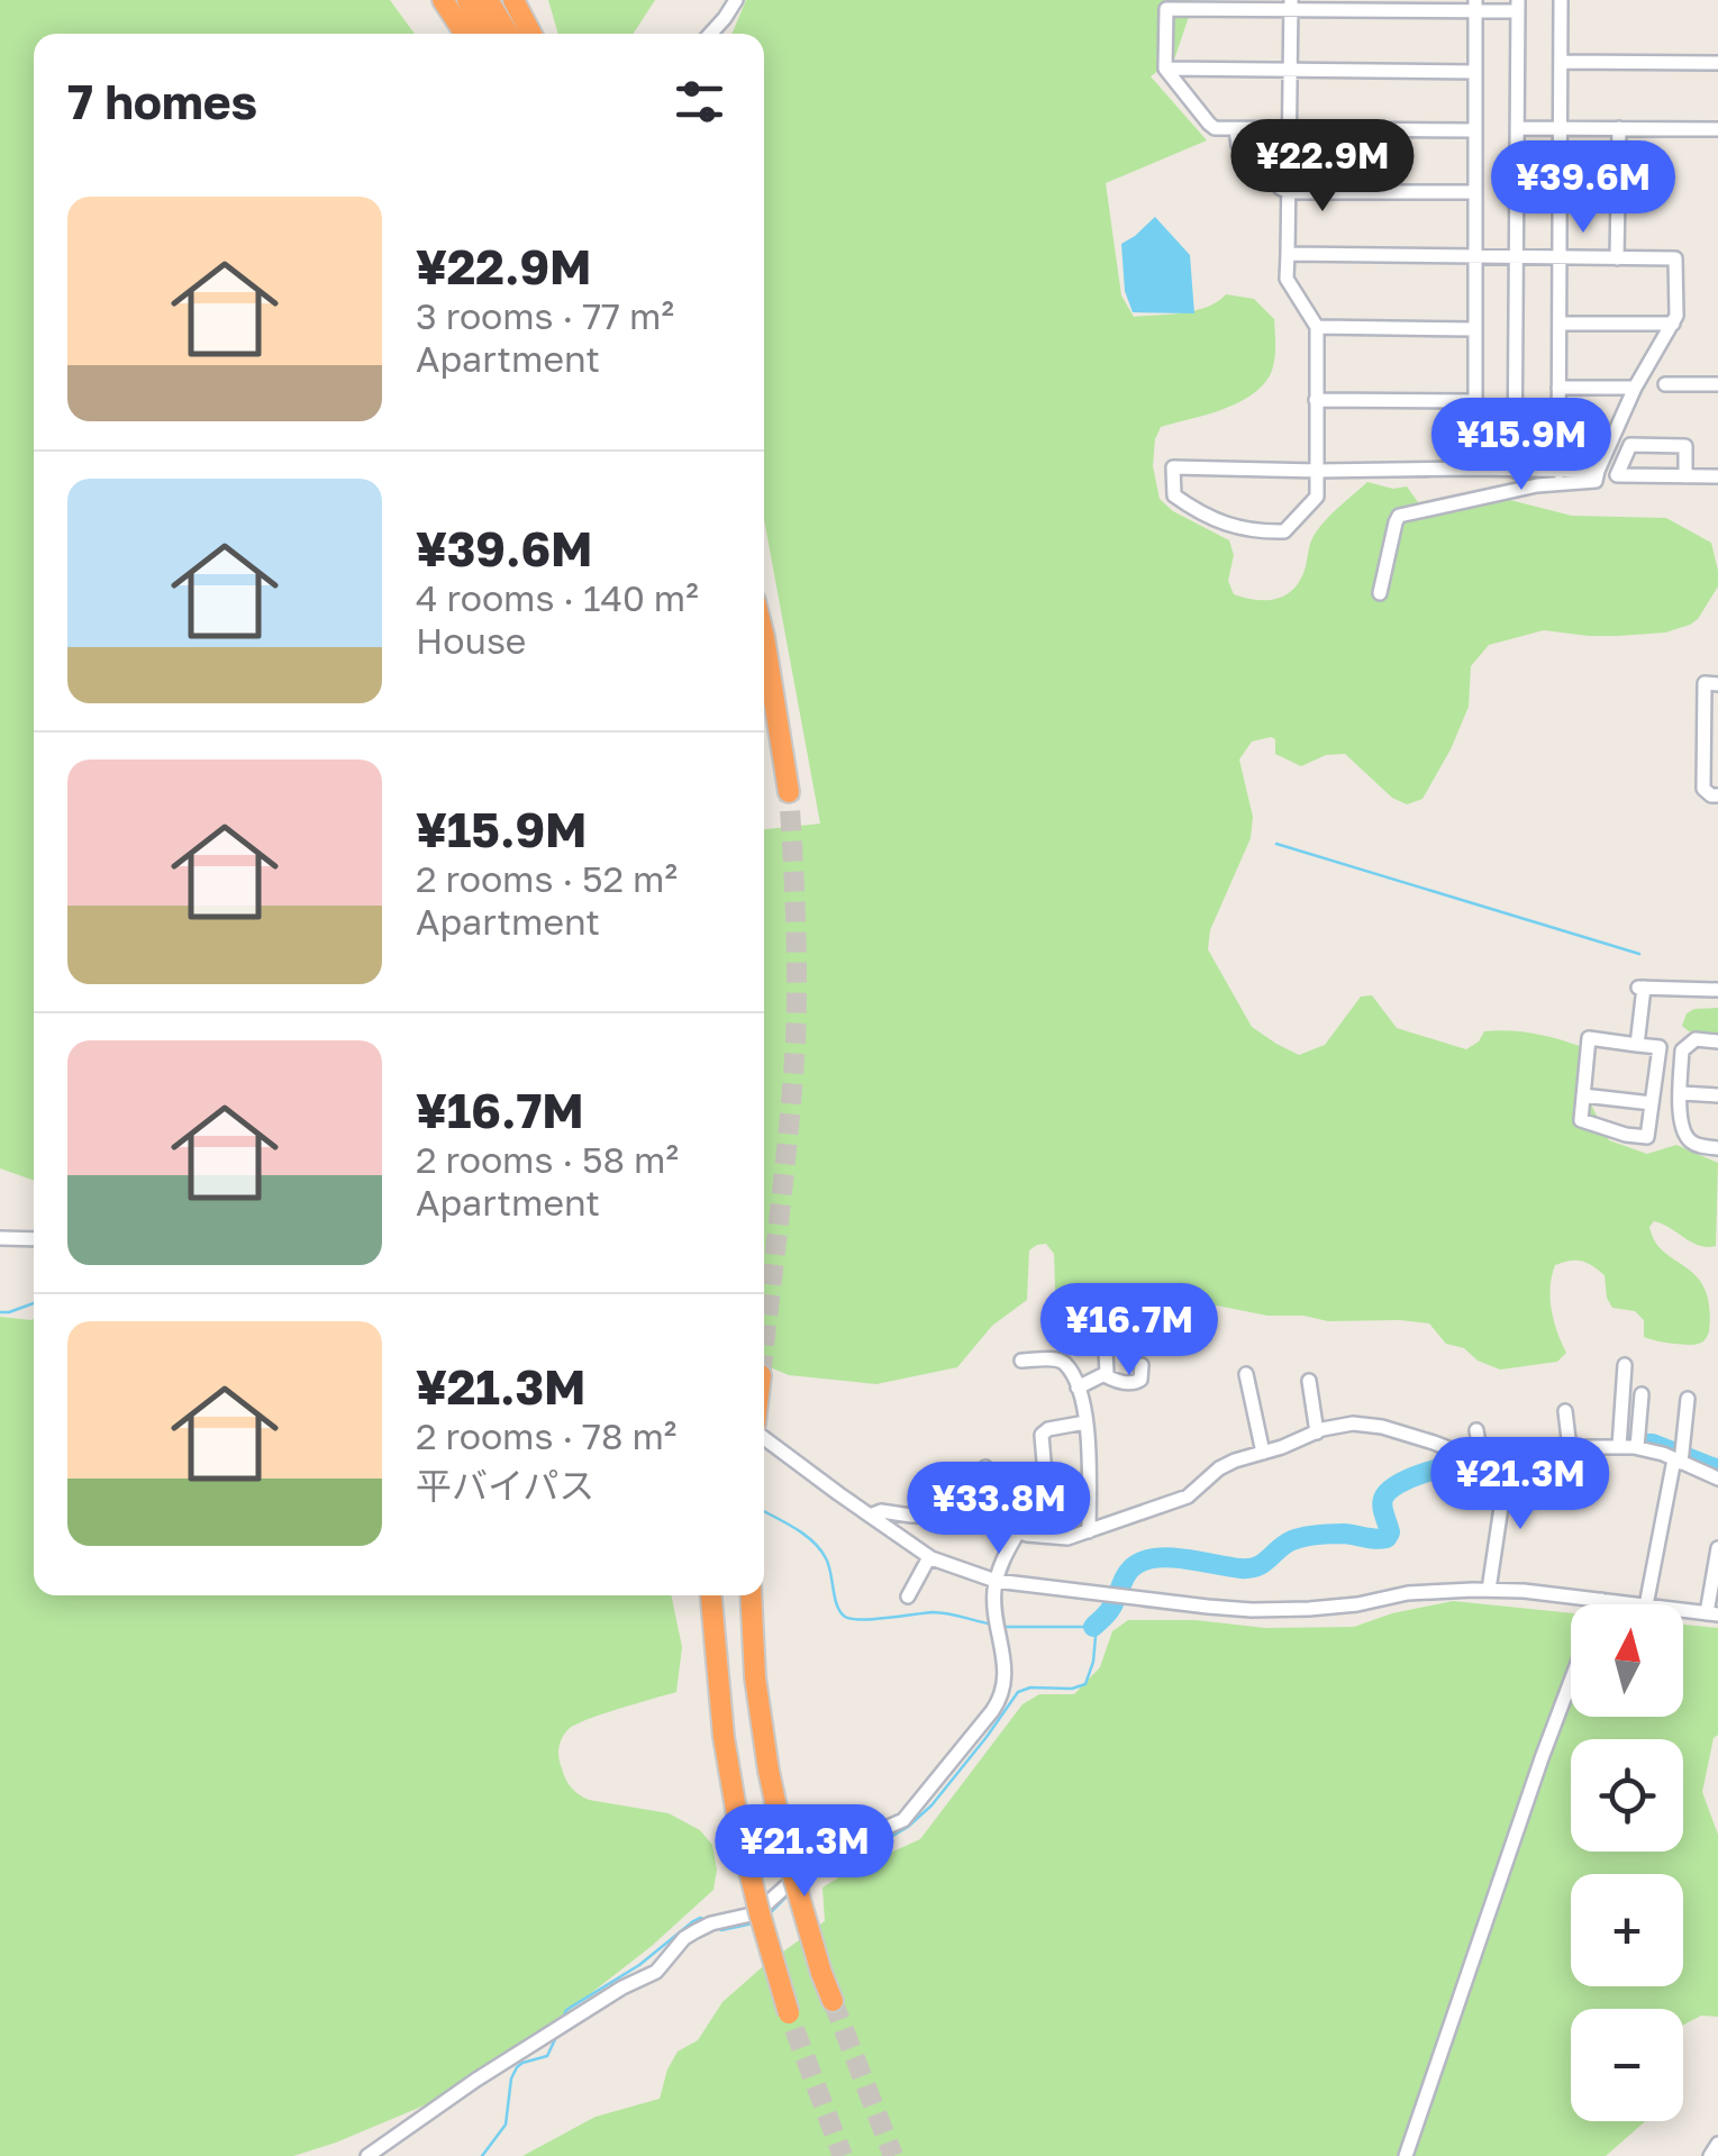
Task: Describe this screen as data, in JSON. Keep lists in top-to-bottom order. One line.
{"north":"top","page":{"heading":"7 homes","price":["¥22.9M","¥39.6M","¥15.9M","¥16.7M","¥21.3M","¥33.8M","¥21.3M"],"list":[{"name":"¥22.9M","note":"3 rooms · 77 m² · Apartment"},{"name":"¥39.6M","note":"4 rooms · 140 m² · House"},{"name":"¥15.9M","note":"2 rooms · 52 m² · Apartment"},{"name":"¥16.7M","note":"2 rooms · 58 m² · Apartment"},{"name":"¥21.3M","note":"2 rooms · 78 m² · 平バイパス"}],"map_buttons":["+","−"]}}
